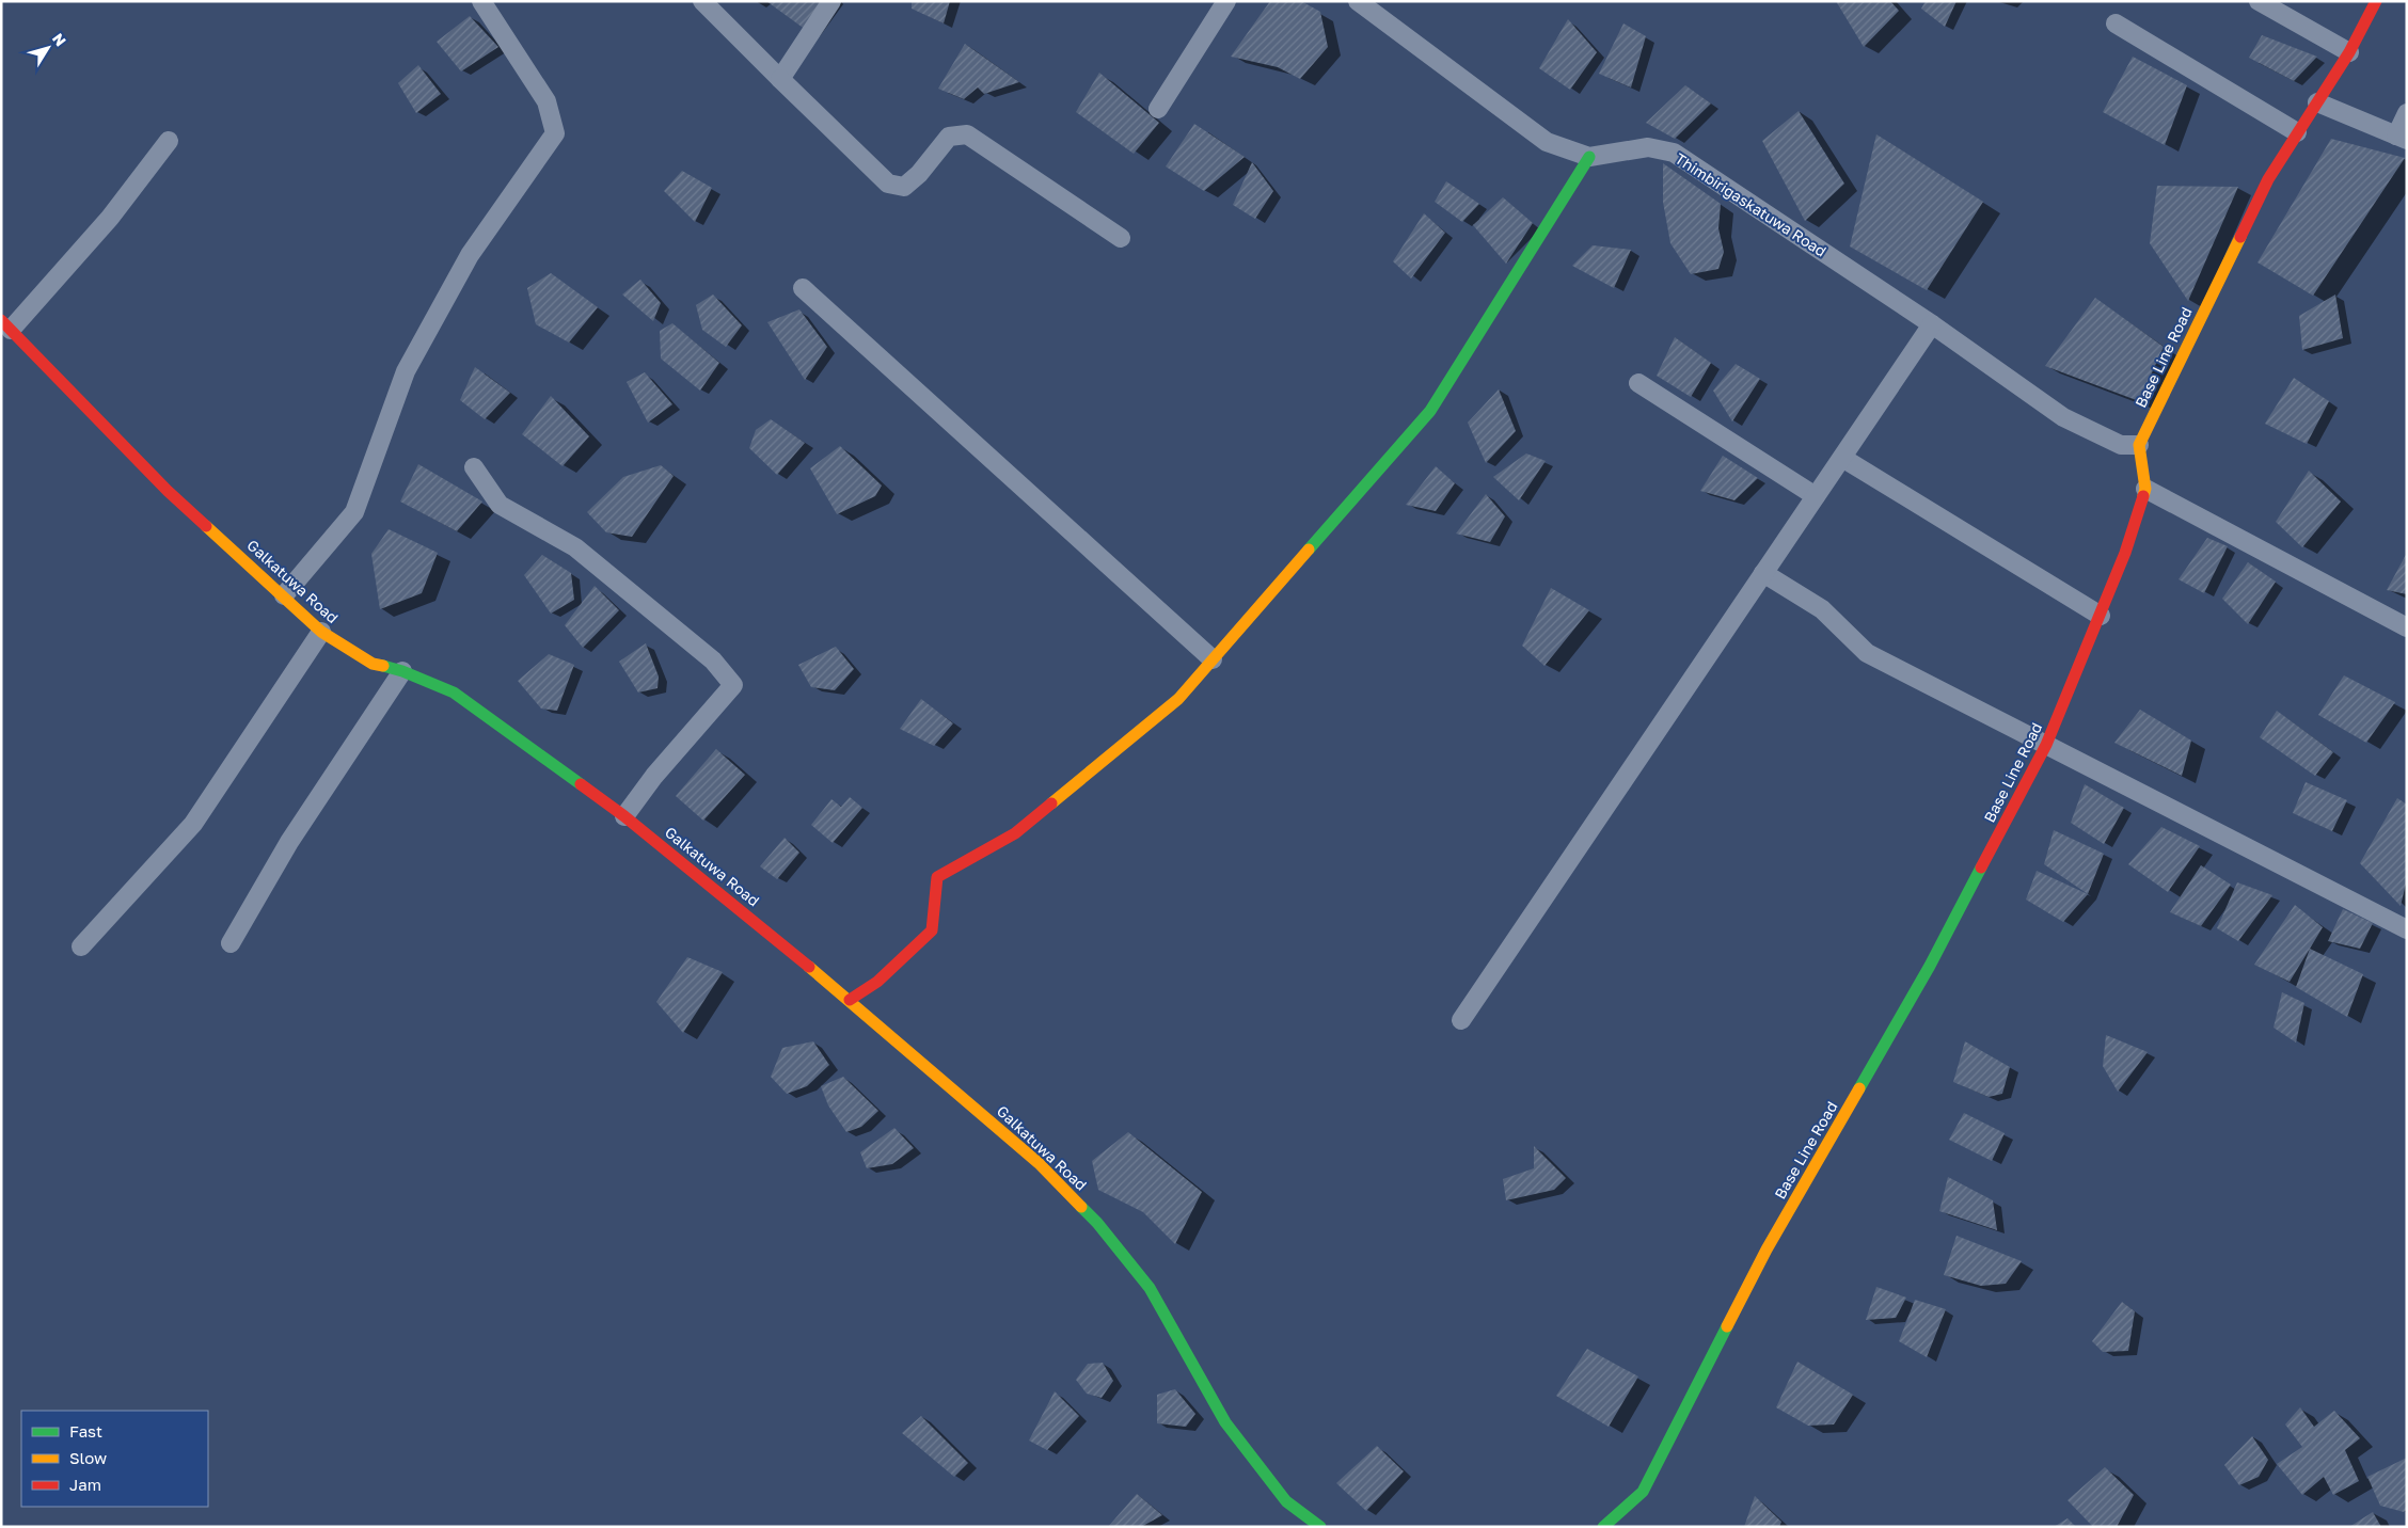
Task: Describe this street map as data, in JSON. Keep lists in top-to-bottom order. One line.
{"streets":{"street":["Thimbirigaskatuwa Road","Base Line Road","Galkatuwa Road"]},"crossings":[["Thimbirigaskatuwa Road","Base Line Road"]],"legend":["Fast","Slow","Jam"],"north":"top right"}
